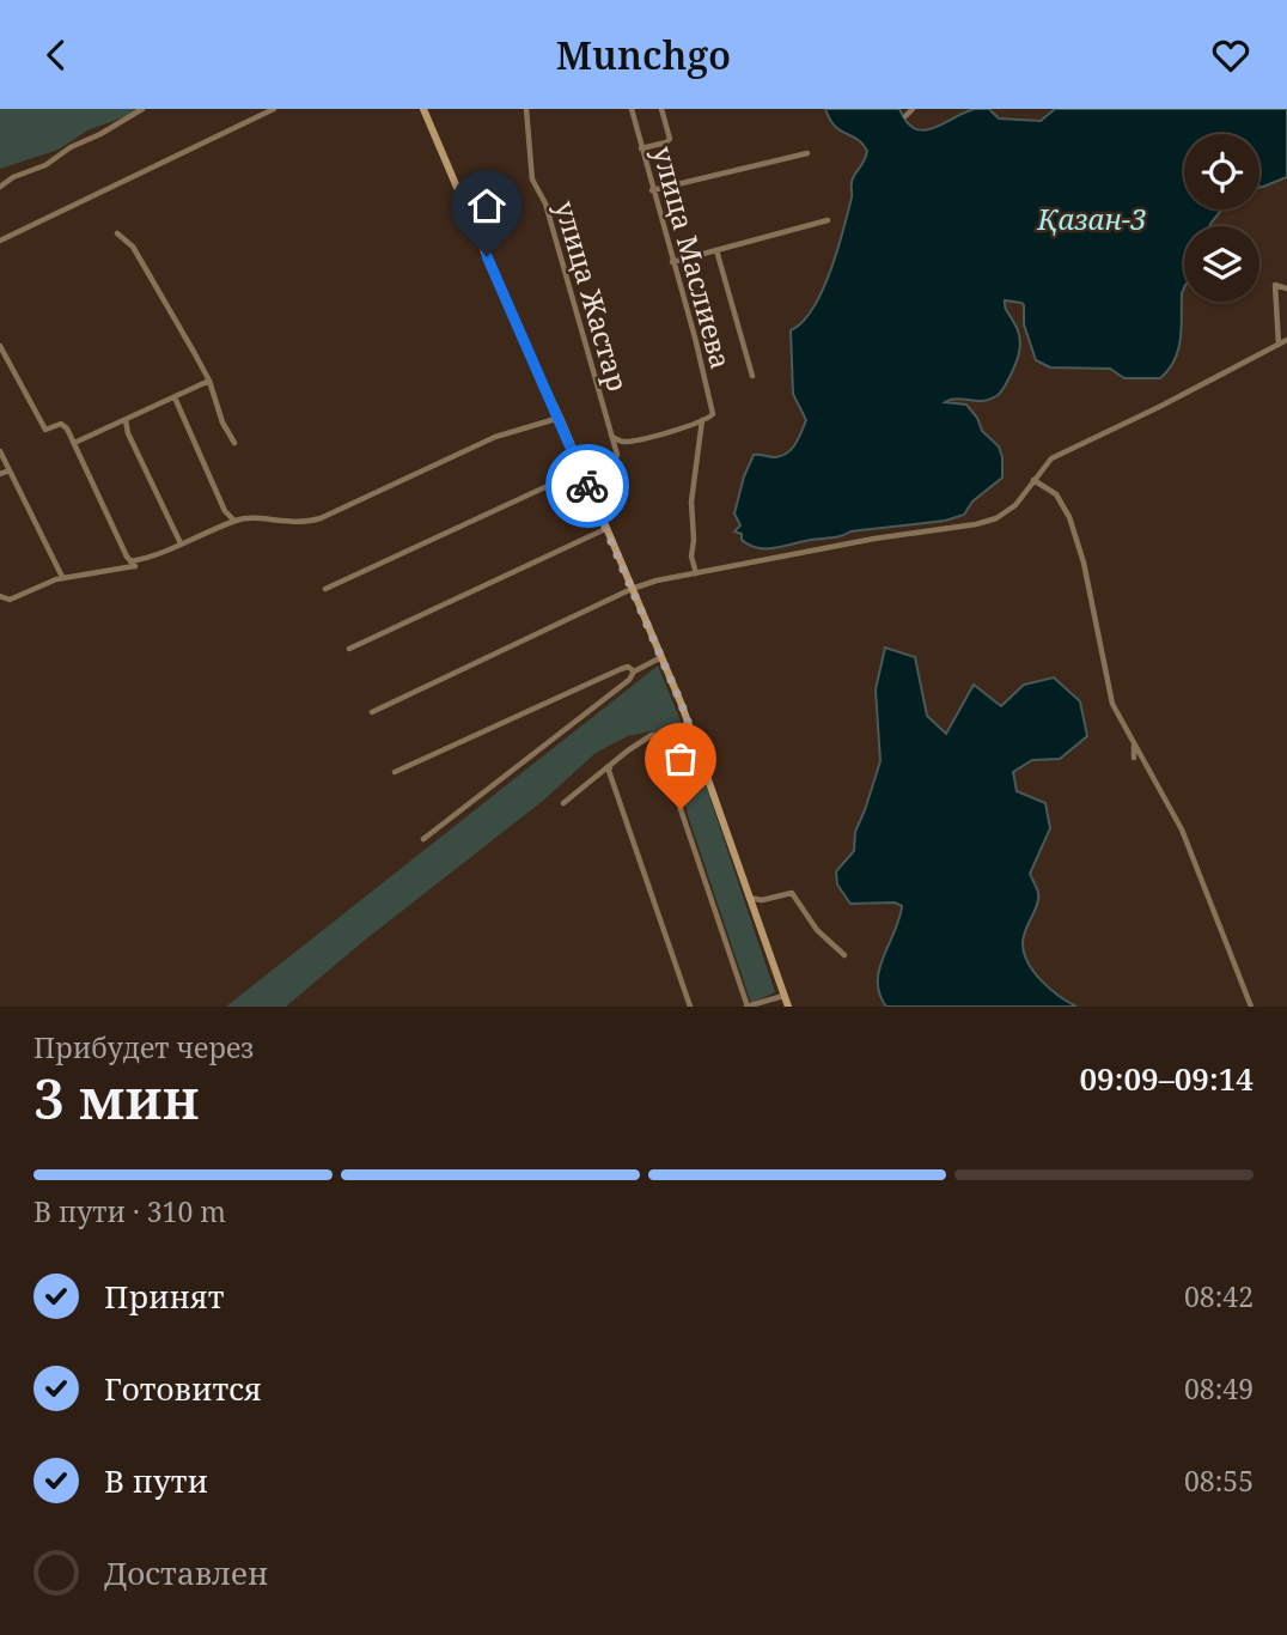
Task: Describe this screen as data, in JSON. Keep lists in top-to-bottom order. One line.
{"streets":{"street":["улица Маслиева","улица Жастар"]},"water":["Қазан-3"],"page":{"header":"Munchgo","heading":["3 мин","Прибудет через","09:09–09:14"],"bar":"В пути · 310 m","list":[["Принят","08:42"],["Готовится","08:49"],["В пути","08:55"],"Доставлен"]}}
